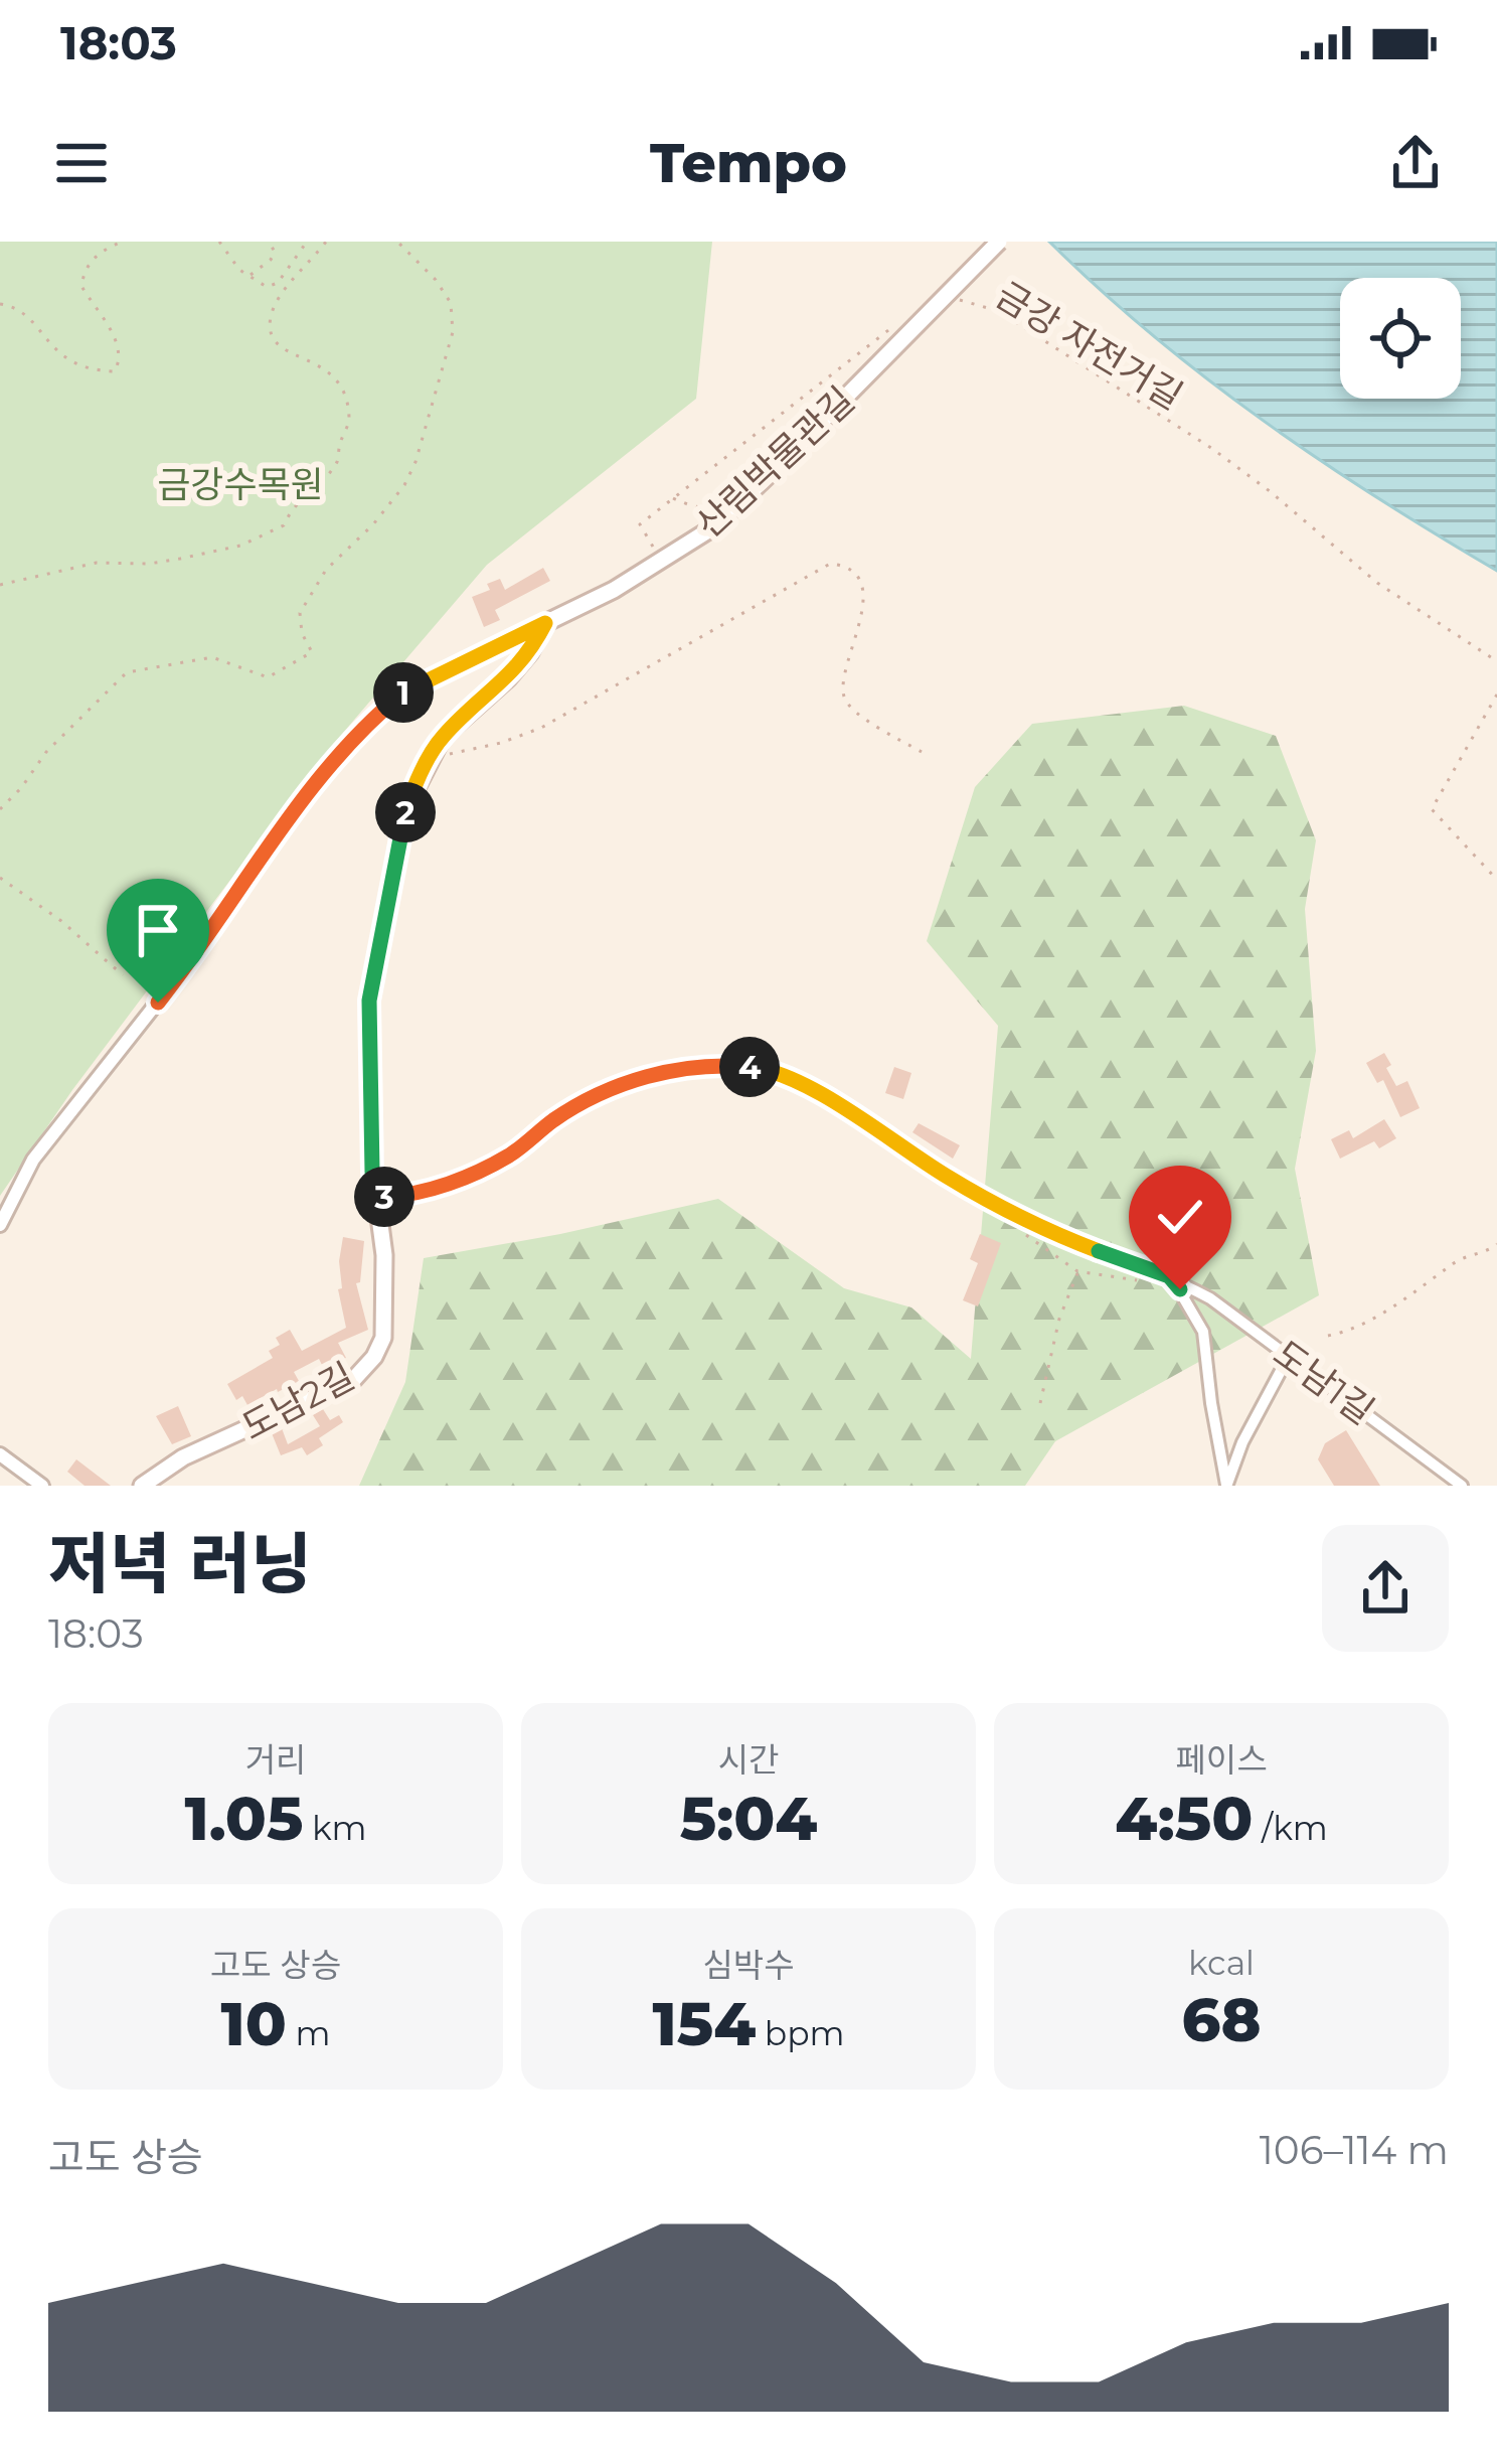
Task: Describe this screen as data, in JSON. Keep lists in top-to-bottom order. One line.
{"streets":{"main road":["산림박물관길","도남2길"],"street":["도남1길"],"path":["금강 자전거길"]},"crossings":[["도남1길","도남2길"]],"parks":["금강수목원"],"page":{"status":"18:03","header":"Tempo","pins":["1","2","4","3"],"heading":["저녁 러닝","18:03"],"stats":[["거리","1.05 km"],["시간","5:04"],["페이스","4:50 /km"],["고도 상승","10 m"],["심박수","154 bpm"],["kcal","68"]],"chart":["고도 상승","106–114 m"]}}
